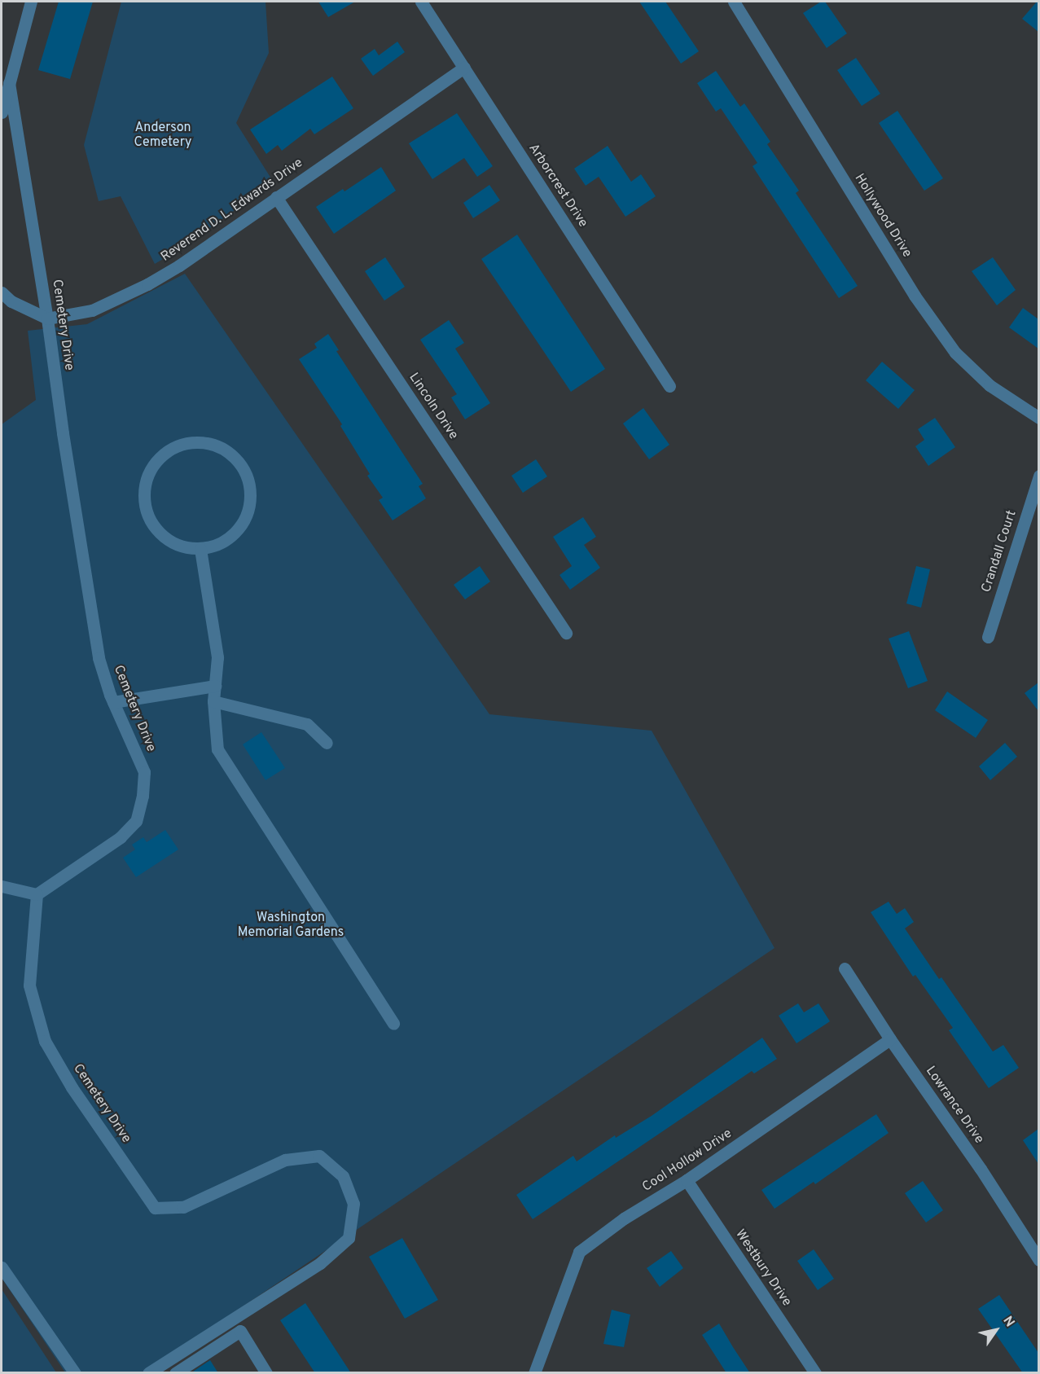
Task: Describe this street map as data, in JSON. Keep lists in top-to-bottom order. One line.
{"streets":{"street":["Arborcrest Drive","Reverend D. L. Edwards Drive","Hollywood Drive","Cemetery Drive","Lincoln Drive","Crandall Court","Lowrance Drive","Cool Hollow Drive","Westbury Drive"]},"crossings":[["Arborcrest Drive","Reverend D. L. Edwards Drive"],["Reverend D. L. Edwards Drive","Cemetery Drive"],["Reverend D. L. Edwards Drive","Lincoln Drive"],["Lowrance Drive","Cool Hollow Drive"],["Cool Hollow Drive","Westbury Drive"]],"parks":["Anderson Cemetery","Washington Memorial Gardens"],"north":"top right"}
